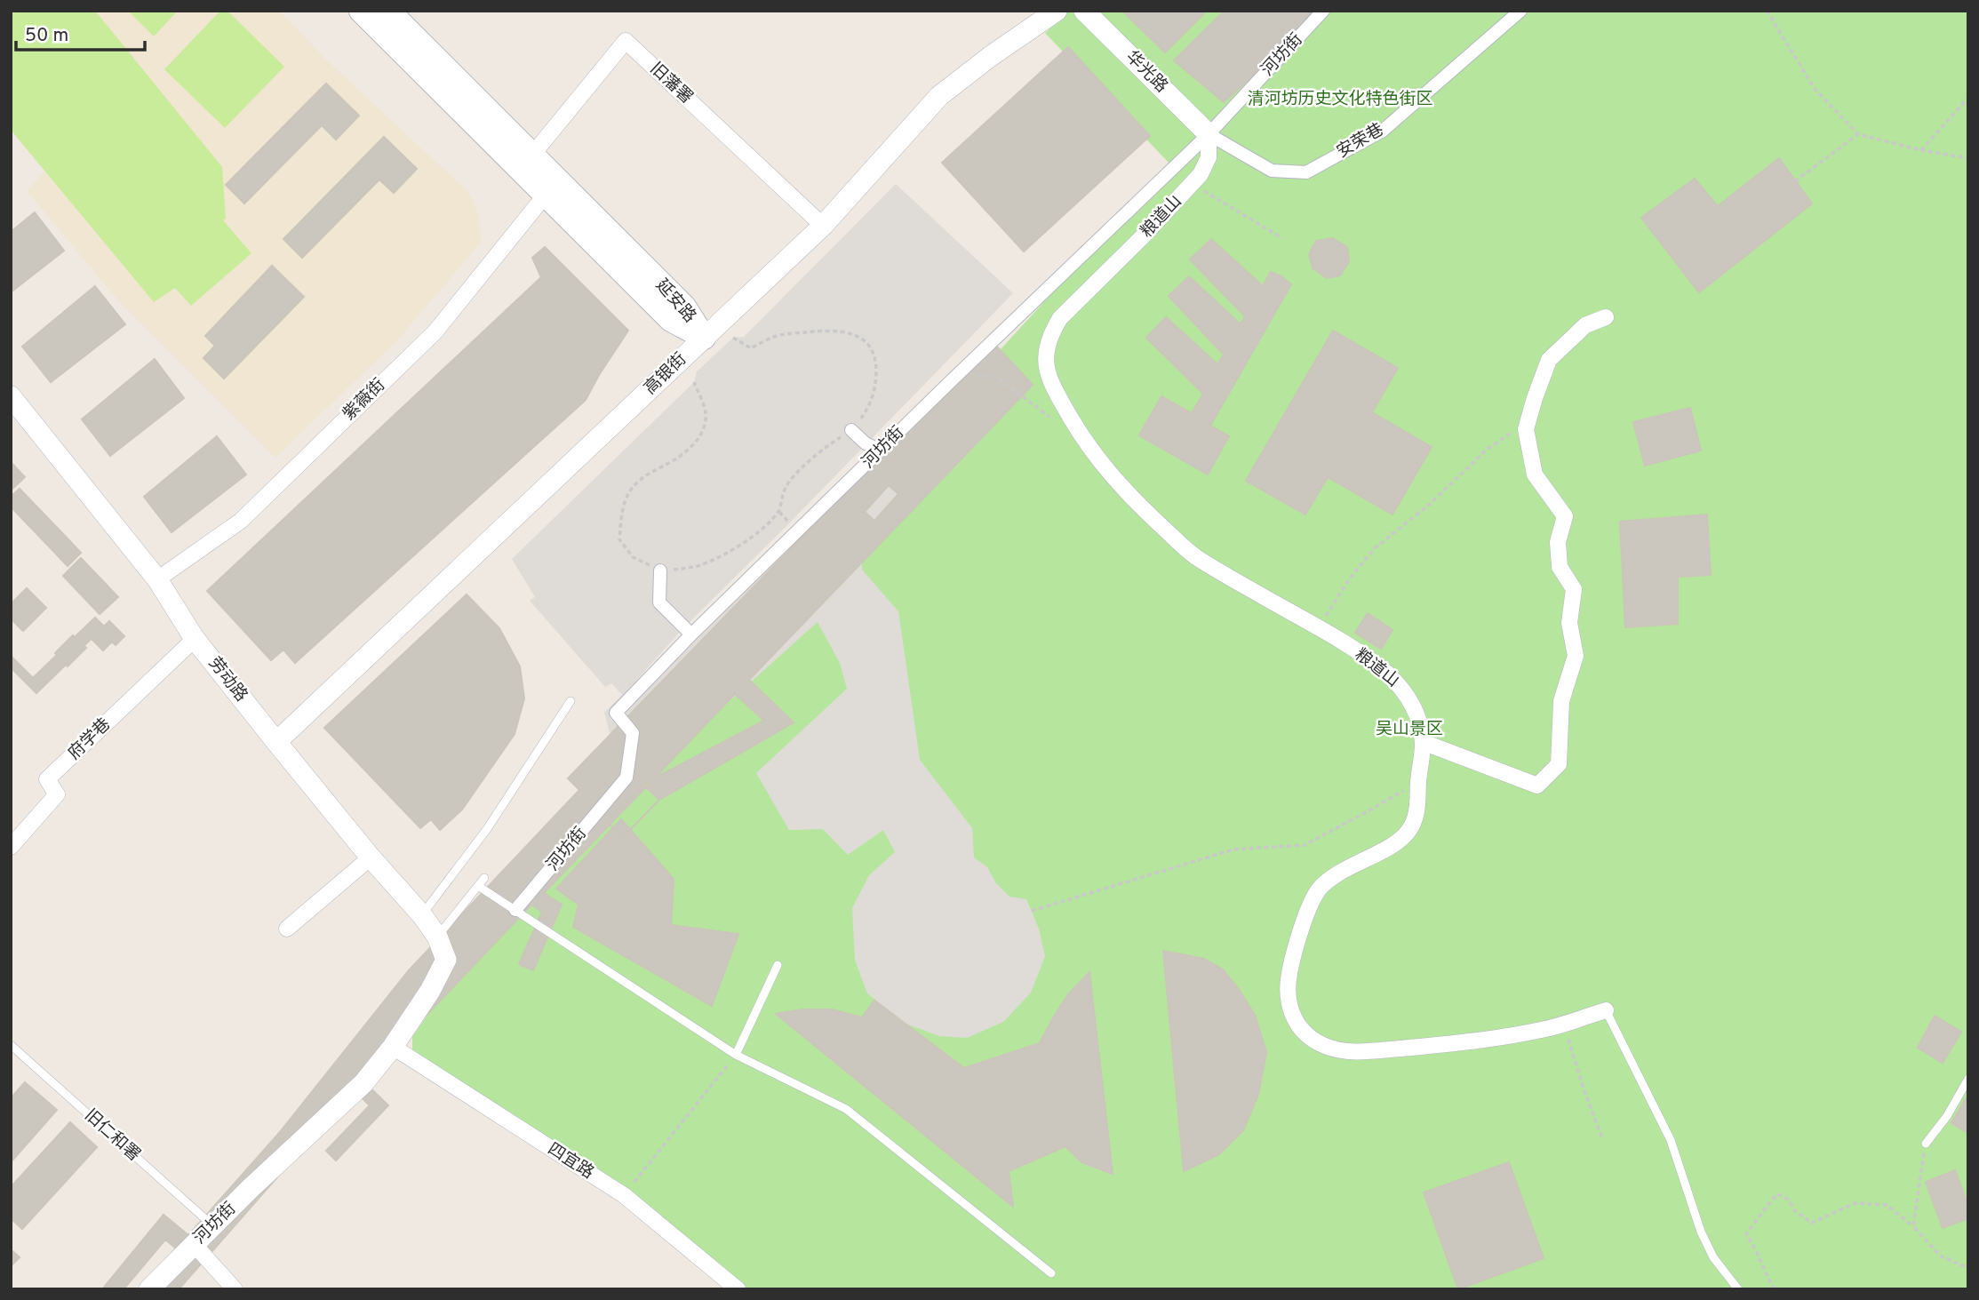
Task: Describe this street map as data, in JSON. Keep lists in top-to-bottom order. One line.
{"streets":{"main road":["延安路"],"street":["河坊街","华光路","旧藩署","安荣巷","粮道山","高银街","紫薇街","劳动路","府学巷","四宜路"],"lane":["旧仁和署"]},"crossings":[["河坊街","华光路"],["河坊街","安荣巷"],["河坊街","粮道山"],["河坊街","劳动路"],["河坊街","旧仁和署"],["河坊街","四宜路"],["华光路","安荣巷"],["华光路","粮道山"],["旧藩署","延安路"],["旧藩署","高银街"],["安荣巷","粮道山"],["延安路","高银街"],["延安路","紫薇街"],["高银街","劳动路"],["紫薇街","劳动路"],["劳动路","府学巷"]],"parks":["清河坊历史文化特色街区","吴山景区"],"scale_bar":"50 m"}
